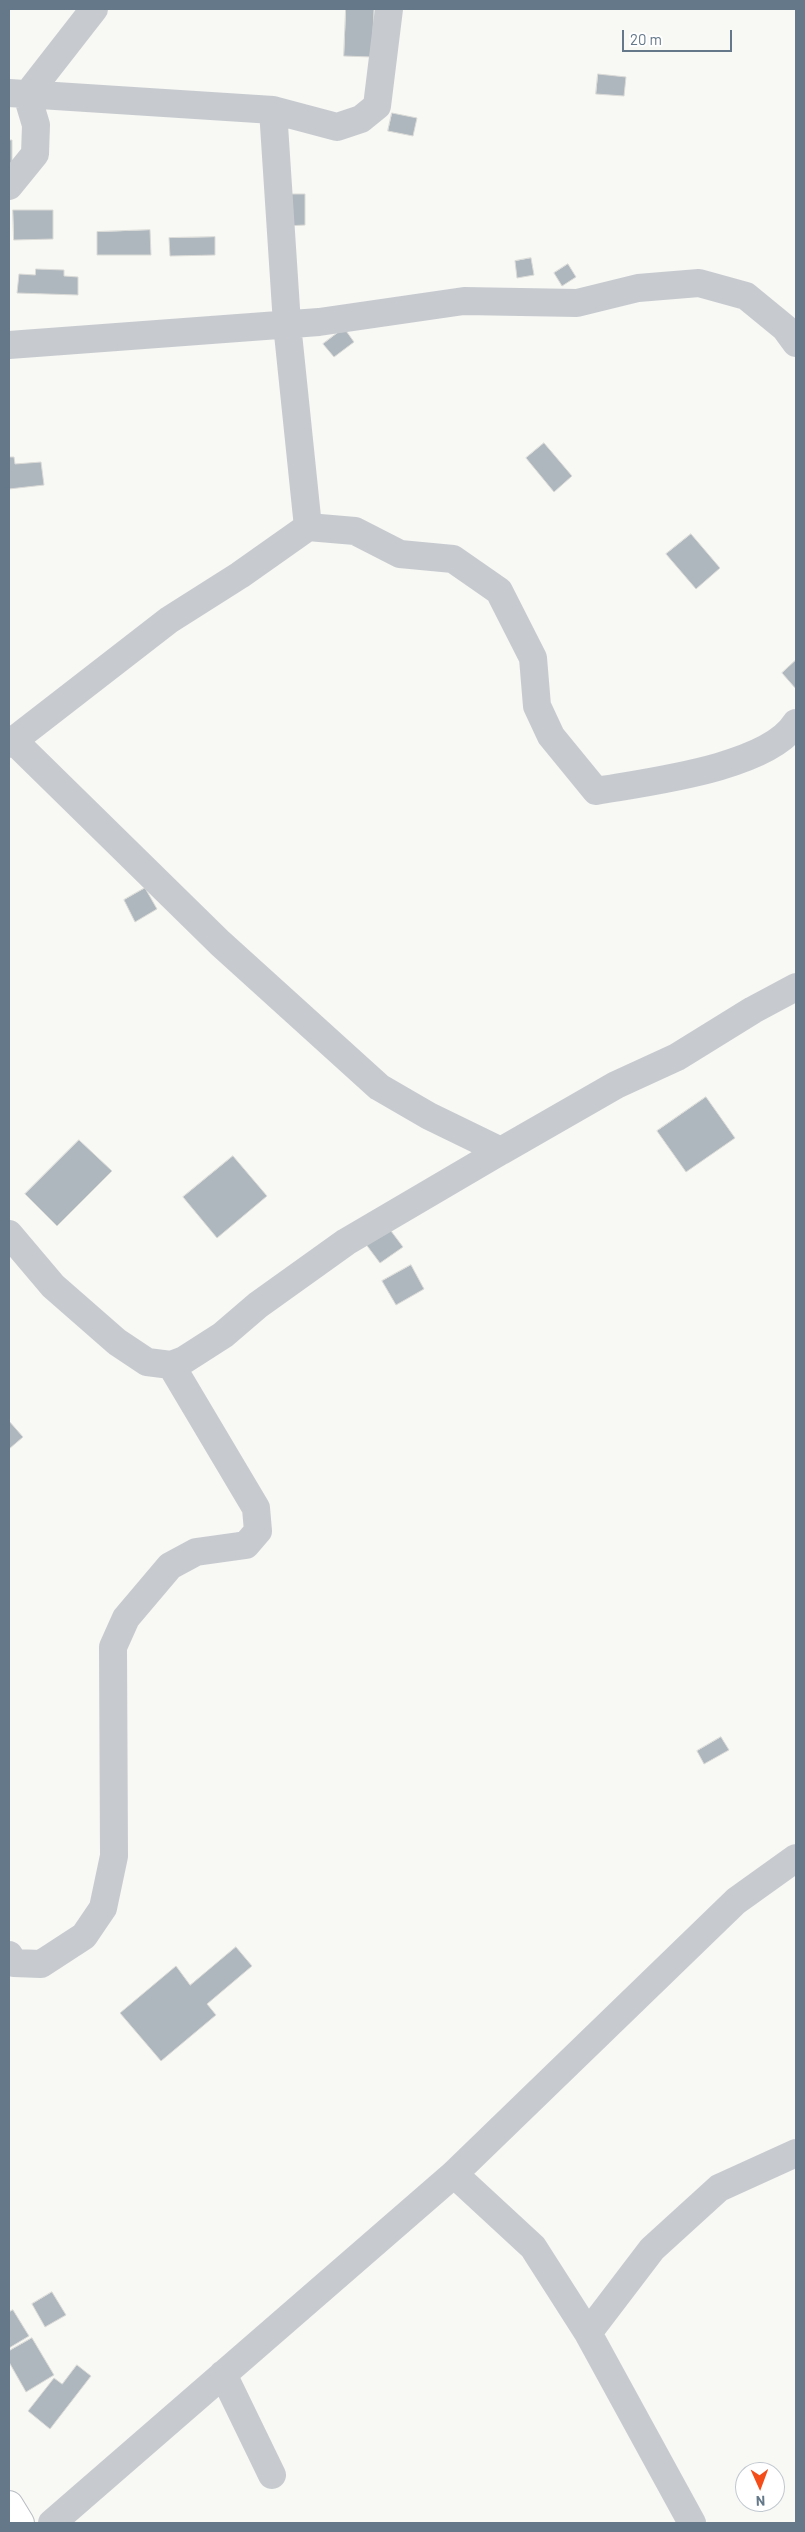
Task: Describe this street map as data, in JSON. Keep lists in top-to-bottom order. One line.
{"scale_bar":"20 m","north":"bottom"}
